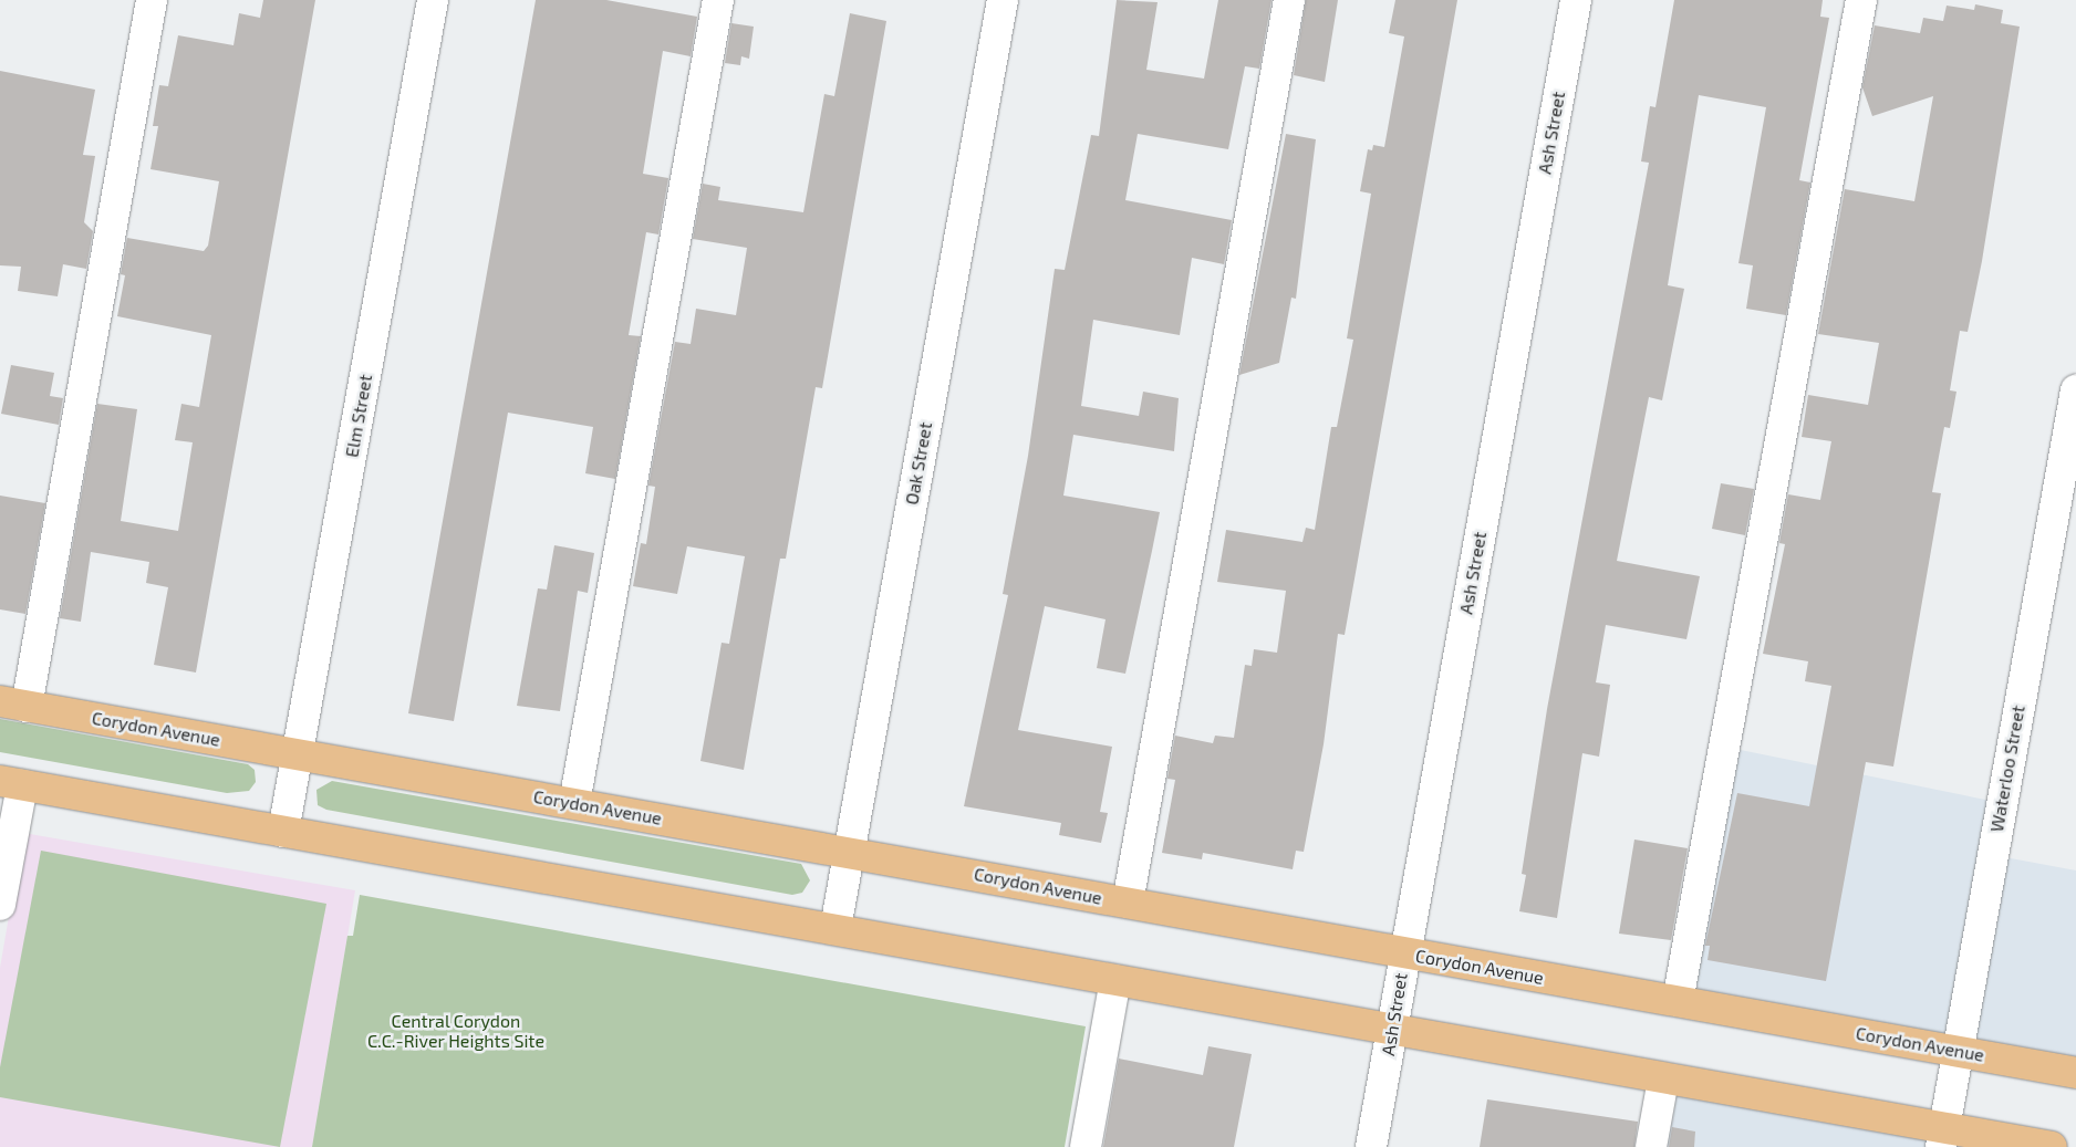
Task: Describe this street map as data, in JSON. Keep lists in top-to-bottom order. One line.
{"streets":{"main road":["Corydon Avenue"],"street":["Ash Street","Elm Street","Oak Street","Waterloo Street"]},"crossings":[["Ash Street","Corydon Avenue"],["Elm Street","Corydon Avenue"],["Oak Street","Corydon Avenue"],["Corydon Avenue","Waterloo Street"]],"parks":["Central Corydon C.C.-River Heights Site"]}
